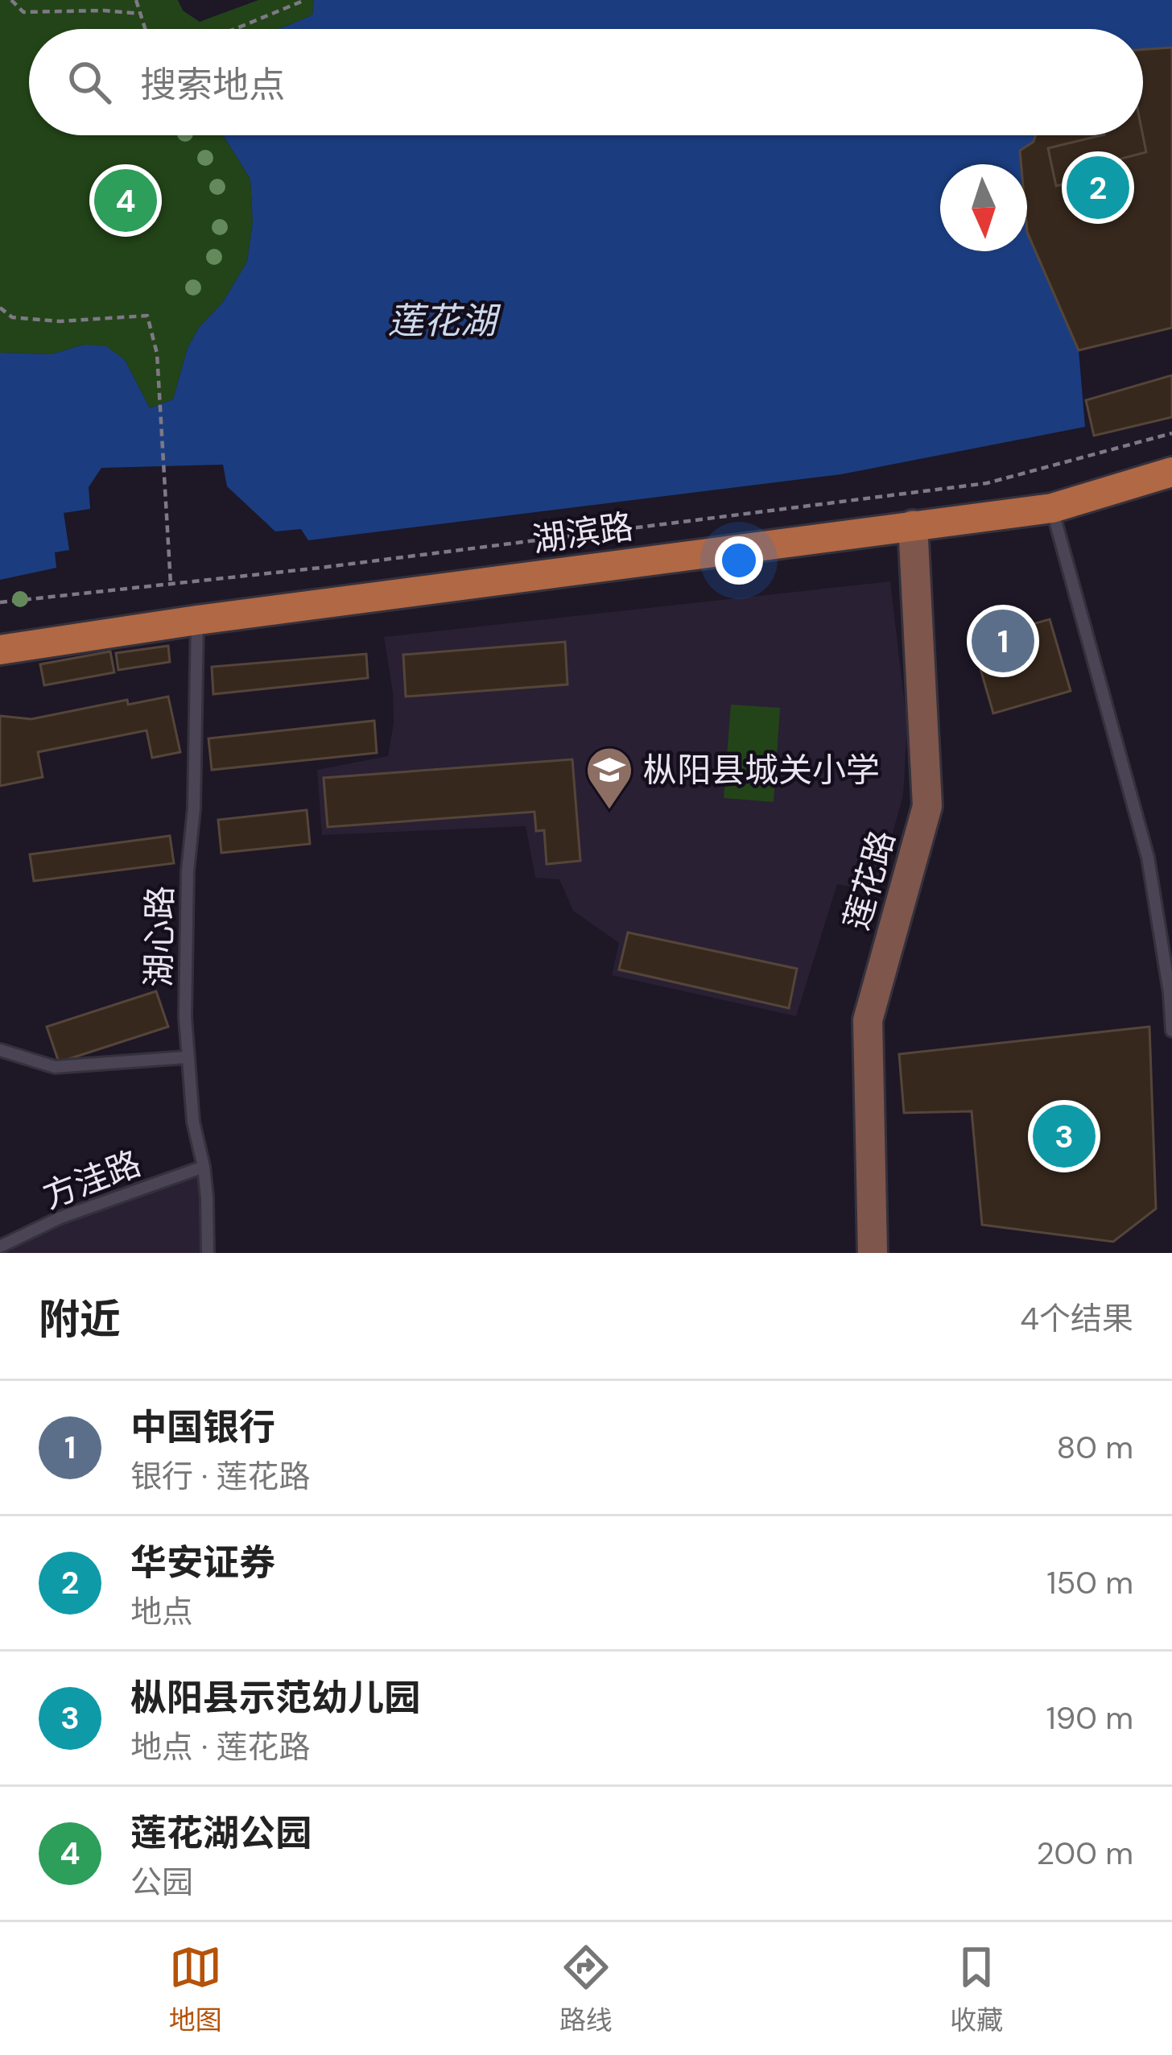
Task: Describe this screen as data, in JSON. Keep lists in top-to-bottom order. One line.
{"streets":{"main road":["湖滨路","莲花路"],"lane":["湖心路","方洼路"]},"crossings":[["湖滨路","莲花路"],["湖滨路","湖心路"],["湖心路","方洼路"]],"water":["莲花湖"],"places":{"school or university":["枞阳县城关小学"]},"north":"bottom","page":{"search":"搜索地点","pins":["2","4","1","3"],"heading":["附近","4个结果"],"list":[{"mark":"1","name":"中国银行","note":"银行 · 莲花路","value":"80 m"},{"mark":"2","name":"华安证券","note":"地点","value":"150 m"},{"mark":"3","name":"枞阳县示范幼儿园","note":"地点 · 莲花路","value":"190 m"},{"mark":"4","name":"莲花湖公园","note":"公园","value":"200 m"}],"nav":["地图","路线","收藏"]}}
